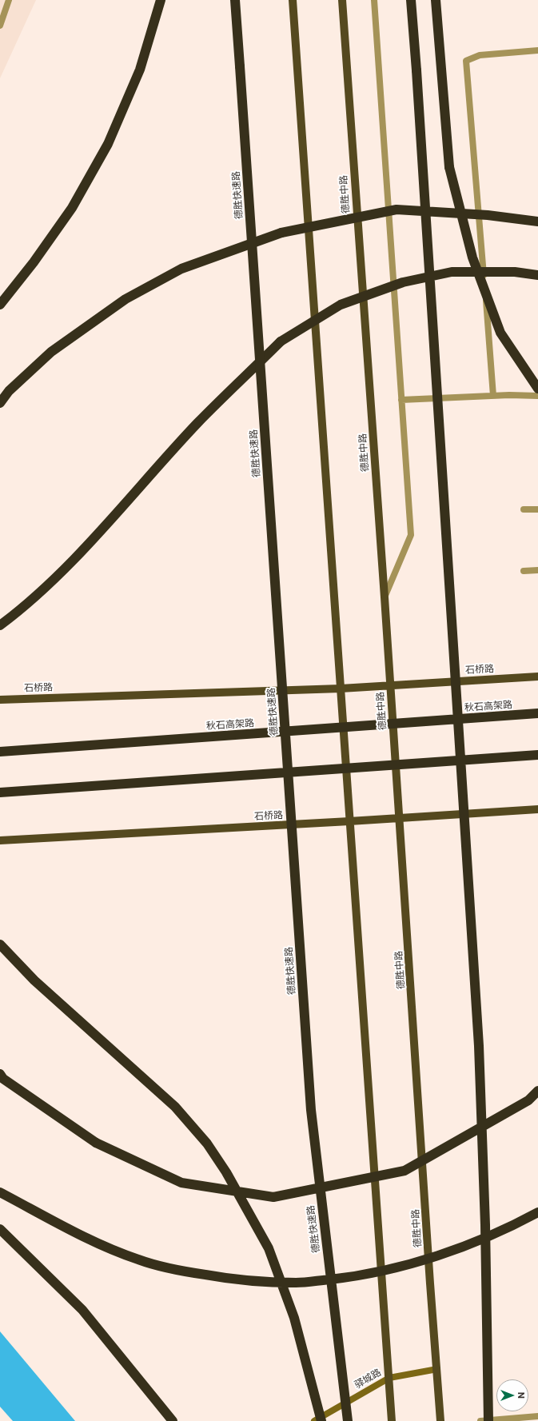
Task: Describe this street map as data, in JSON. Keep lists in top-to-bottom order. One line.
{"streets":{"highway":["德胜快速路","秋石高架路"],"main road":["德胜中路","石桥路"],"street":["驿城路"]},"crossings":[["德胜中路","石桥路"],["德胜中路","驿城路"]],"north":"right"}
